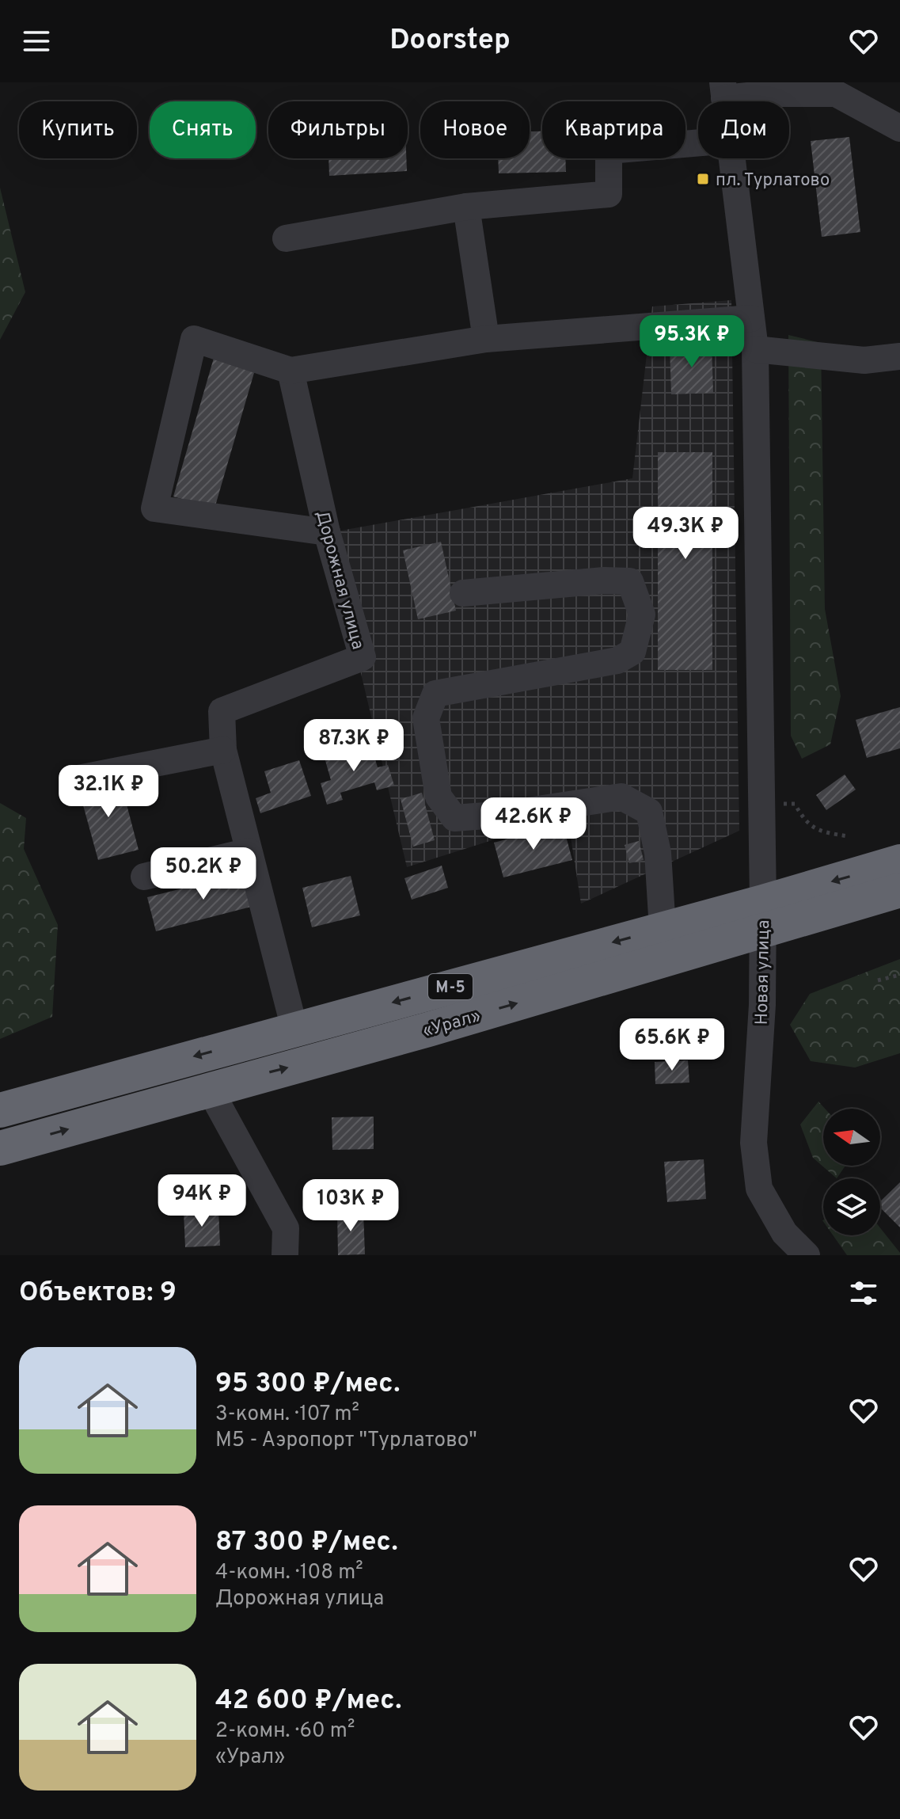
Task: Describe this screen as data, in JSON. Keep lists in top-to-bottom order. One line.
{"streets":{"highway":["М-5","«Урал»"],"street":["Дорожная улица","Новая улица"]},"crossings":[["Дорожная улица","«Урал»"],["Новая улица","«Урал»"]],"places":{"transit":["пл. Турлатово"]},"north":"left","page":{"header":"Doorstep","chip":["Купить","Снять","Фильтры","Новое","Квартира","Дом"],"price":["95.3K ₽","49.3K ₽","87.3K ₽","32.1K ₽","42.6K ₽","50.2K ₽","65.6K ₽","94K ₽","103K ₽"],"heading":"Объектов: 9","list":[{"name":"95 300 ₽/мес.","note":"3-комн. · 107 m² · М5 - Аэропорт \"Турлатово\""},{"name":"87 300 ₽/мес.","note":"4-комн. · 108 m² · Дорожная улица"},{"name":"42 600 ₽/мес.","note":"2-комн. · 60 m² · «Урал»"}]}}
